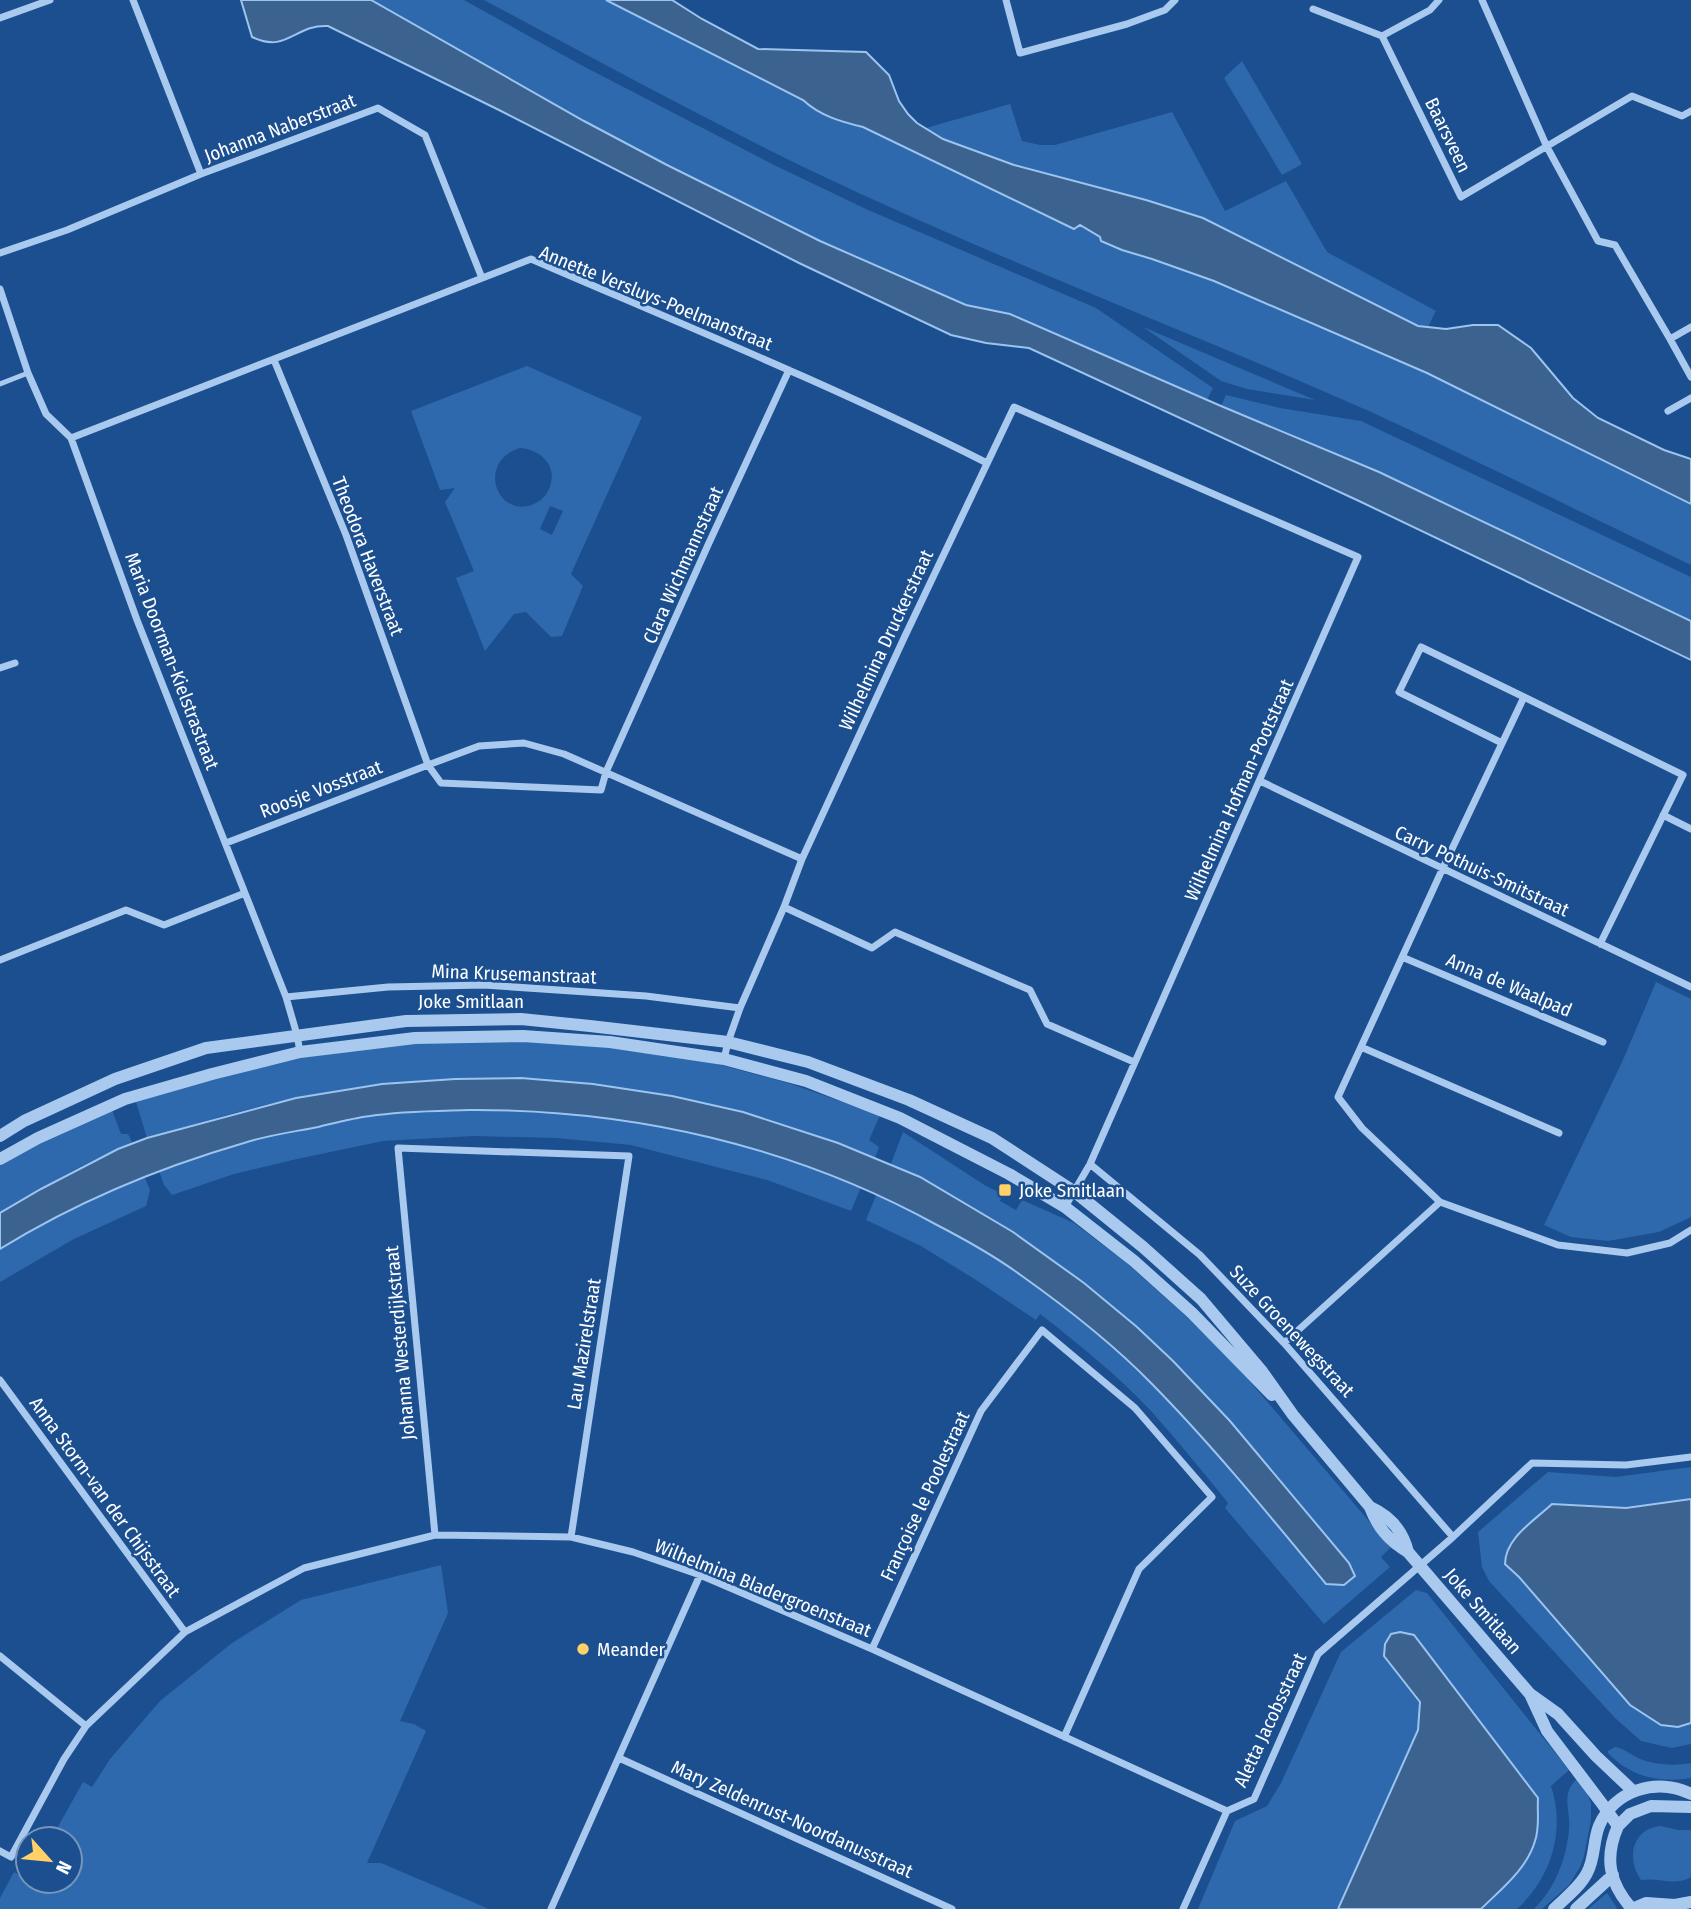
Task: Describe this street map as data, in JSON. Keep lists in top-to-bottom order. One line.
{"streets":{"street":["Johanna Naberstraat","Baarsveen","Annette Versluys-Poelmanstraat","Theodora Haverstraat","Clara Wichmannstraat","Wilhelmina Druckerstraat","Maria Doorman-Kielstrastraat","Roosje Vosstraat","Wilhelmina Hofman-Pootstraat","Carry Pothuis-Smitstraat","Mina Krusemanstraat","Anna de Waalpad","Joke Smitlaan","Suze Groenewegstraat","Johanna Westerdijkstraat","Lau Mazirelstraat","Françoise le Poolestraat","Anna Storm-van der Chijsstraat","Wilhelmina Bladergroenstraat","Aletta Jacobsstraat","Mary Zeldenrust-Noordanusstraat"]},"crossings":[["Johanna Naberstraat","Annette Versluys-Poelmanstraat"],["Annette Versluys-Poelmanstraat","Theodora Haverstraat"],["Annette Versluys-Poelmanstraat","Clara Wichmannstraat"],["Annette Versluys-Poelmanstraat","Wilhelmina Druckerstraat"],["Annette Versluys-Poelmanstraat","Maria Doorman-Kielstrastraat"],["Theodora Haverstraat","Roosje Vosstraat"],["Clara Wichmannstraat","Roosje Vosstraat"],["Wilhelmina Druckerstraat","Roosje Vosstraat"],["Wilhelmina Druckerstraat","Wilhelmina Hofman-Pootstraat"],["Wilhelmina Druckerstraat","Mina Krusemanstraat"],["Wilhelmina Druckerstraat","Joke Smitlaan"],["Maria Doorman-Kielstrastraat","Roosje Vosstraat"],["Maria Doorman-Kielstrastraat","Mina Krusemanstraat"],["Maria Doorman-Kielstrastraat","Joke Smitlaan"],["Wilhelmina Hofman-Pootstraat","Carry Pothuis-Smitstraat"],["Wilhelmina Hofman-Pootstraat","Joke Smitlaan"],["Wilhelmina Hofman-Pootstraat","Suze Groenewegstraat"],["Joke Smitlaan","Aletta Jacobsstraat"],["Suze Groenewegstraat","Aletta Jacobsstraat"],["Johanna Westerdijkstraat","Lau Mazirelstraat"],["Johanna Westerdijkstraat","Wilhelmina Bladergroenstraat"],["Lau Mazirelstraat","Wilhelmina Bladergroenstraat"],["Françoise le Poolestraat","Wilhelmina Bladergroenstraat"],["Anna Storm-van der Chijsstraat","Wilhelmina Bladergroenstraat"],["Wilhelmina Bladergroenstraat","Aletta Jacobsstraat"]],"places":{"transit":["Joke Smitlaan"],"other":["Meander"]},"north":"bottom right"}
